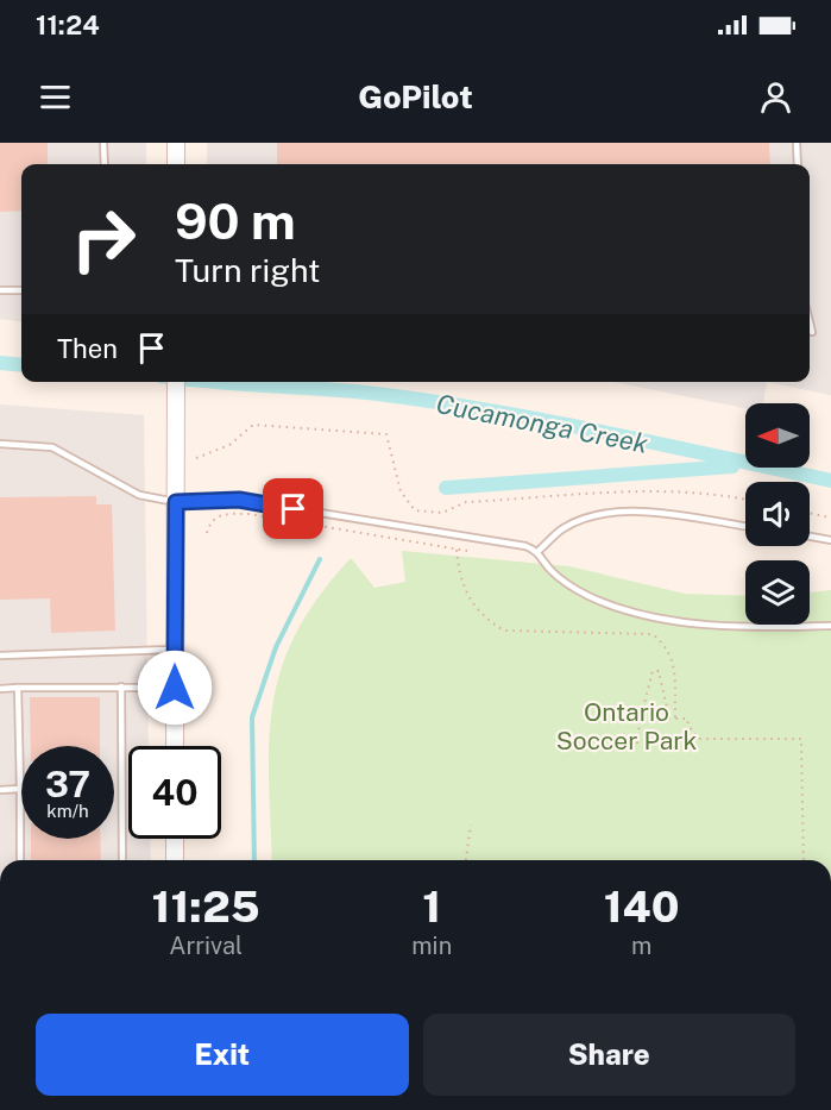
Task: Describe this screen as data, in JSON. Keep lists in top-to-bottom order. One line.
{"water":["Cucamonga Creek"],"parks":["Ontario Soccer Park"],"north":"left","page":{"status":"11:24","header":"GoPilot","turn":["90 m","Turn right"],"then":"Then","speed":"37 km/h","limit":"40","eta":["11:25","Arrival","1","min","140","m"],"buttons":["Exit","Share"]}}
